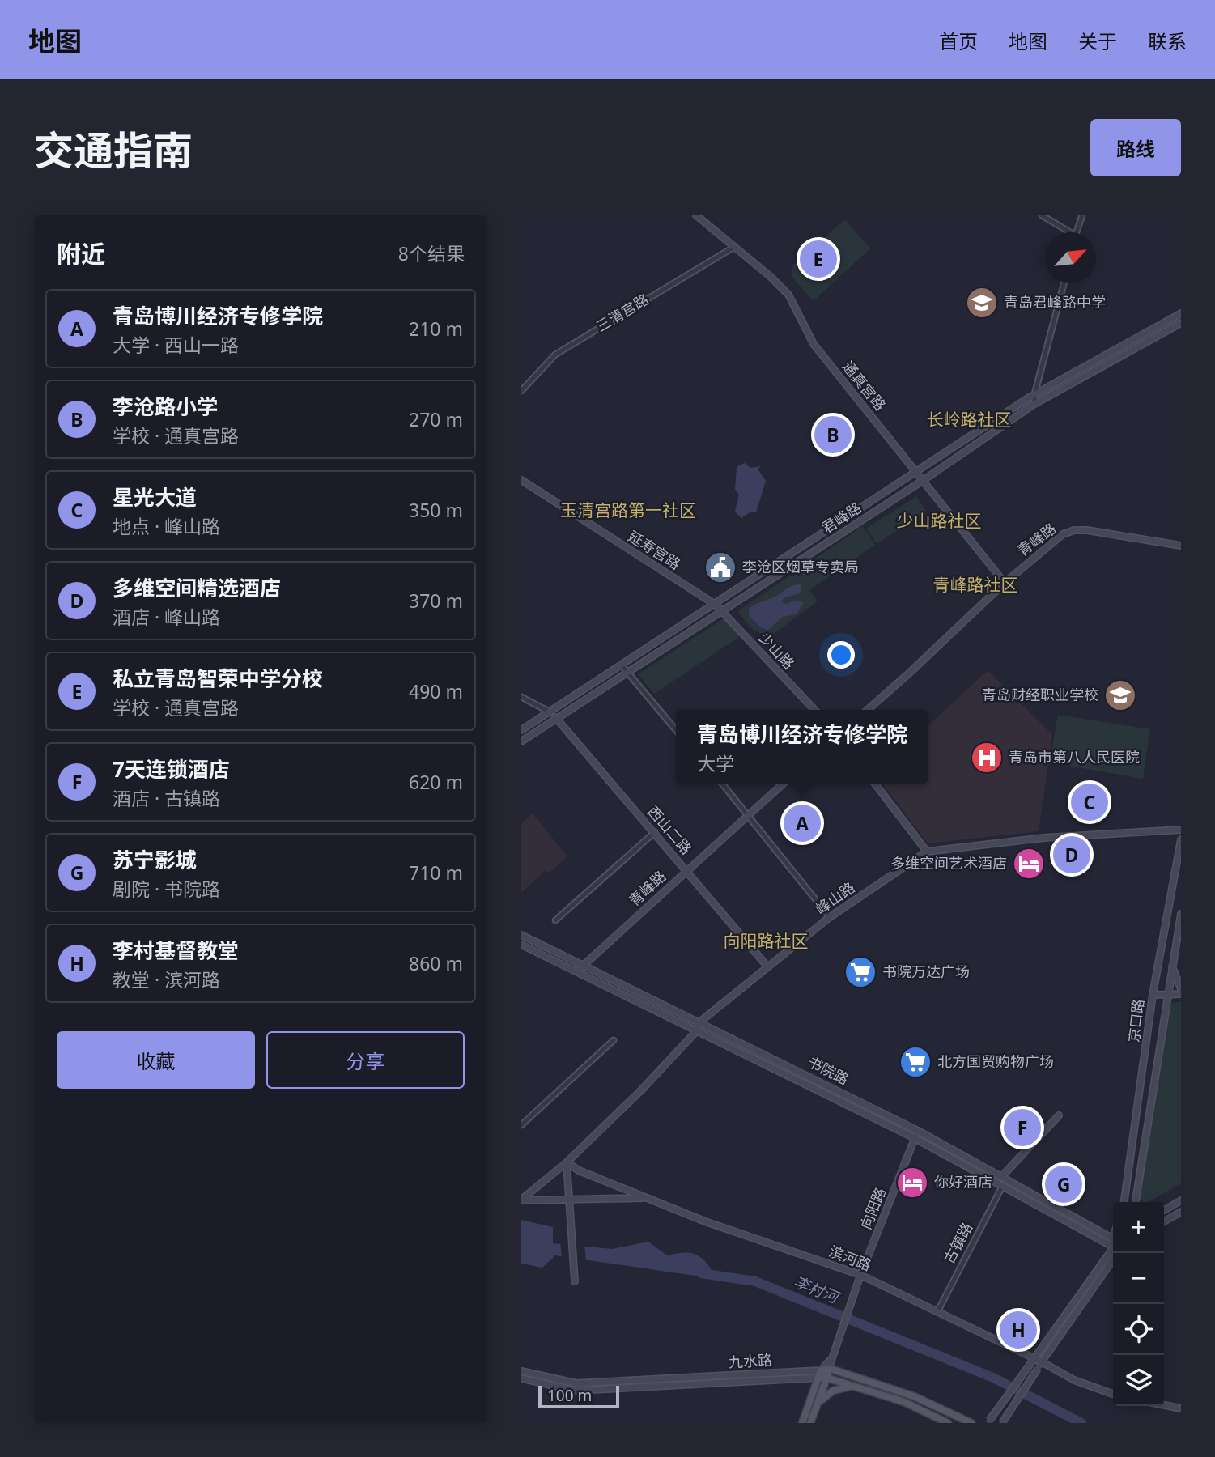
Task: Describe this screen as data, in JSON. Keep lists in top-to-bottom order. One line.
{"streets":{"main road":["通真宫路","君峰路","青峰路","延寿宫路","少山路","西山二路","峰山路","京口路","书院路","向阳路","滨河路","九水路"],"street":["三清宫路","古镇路"]},"crossings":[["三清宫路","通真宫路"],["通真宫路","君峰路"],["通真宫路","青峰路"],["君峰路","延寿宫路"],["君峰路","少山路"],["君峰路","西山二路"],["青峰路","西山二路"],["青峰路","书院路"],["延寿宫路","少山路"],["西山二路","峰山路"],["峰山路","书院路"],["书院路","向阳路"],["书院路","古镇路"],["向阳路","滨河路"],["向阳路","九水路"],["古镇路","滨河路"]],"districts":["长岭路社区","玉清宫路第一社区","少山路社区","青峰路社区","向阳路社区"],"water":["李村河"],"places":{"school or university":["青岛君峰路中学","青岛财经职业学校"],"public building":["李沧区烟草专卖局"],"hospital":["青岛市第八人民医院"],"hotel":["多维空间艺术酒店","你好酒店"],"supermarket":["书院万达广场","北方国贸购物广场"]},"scale_bar":"100 m","north":"top right","page":{"header":"地图","nav":["首页","地图","关于","联系"],"title":"交通指南","buttons":["路线",["收藏","分享"]],"heading":["附近","8个结果"],"pins":["E","B","C","A","D","F","G","H"],"list":[{"mark":"A","name":"青岛博川经济专修学院","note":"大学 · 西山一路","value":"210 m"},{"mark":"B","name":"李沧路小学","note":"学校 · 通真宫路","value":"270 m"},{"mark":"C","name":"星光大道","note":"地点 · 峰山路","value":"350 m"},{"mark":"D","name":"多维空间精选酒店","note":"酒店 · 峰山路","value":"370 m"},{"mark":"E","name":"私立青岛智荣中学分校","note":"学校 · 通真宫路","value":"490 m"},{"mark":"F","name":"7天连锁酒店","note":"酒店 · 古镇路","value":"620 m"},{"mark":"G","name":"苏宁影城","note":"剧院 · 书院路","value":"710 m"},{"mark":"H","name":"李村基督教堂","note":"教堂 · 滨河路","value":"860 m"}],"popup":["青岛博川经济专修学院","大学"],"map_buttons":["+","−"],"scale":"100 m"}}
